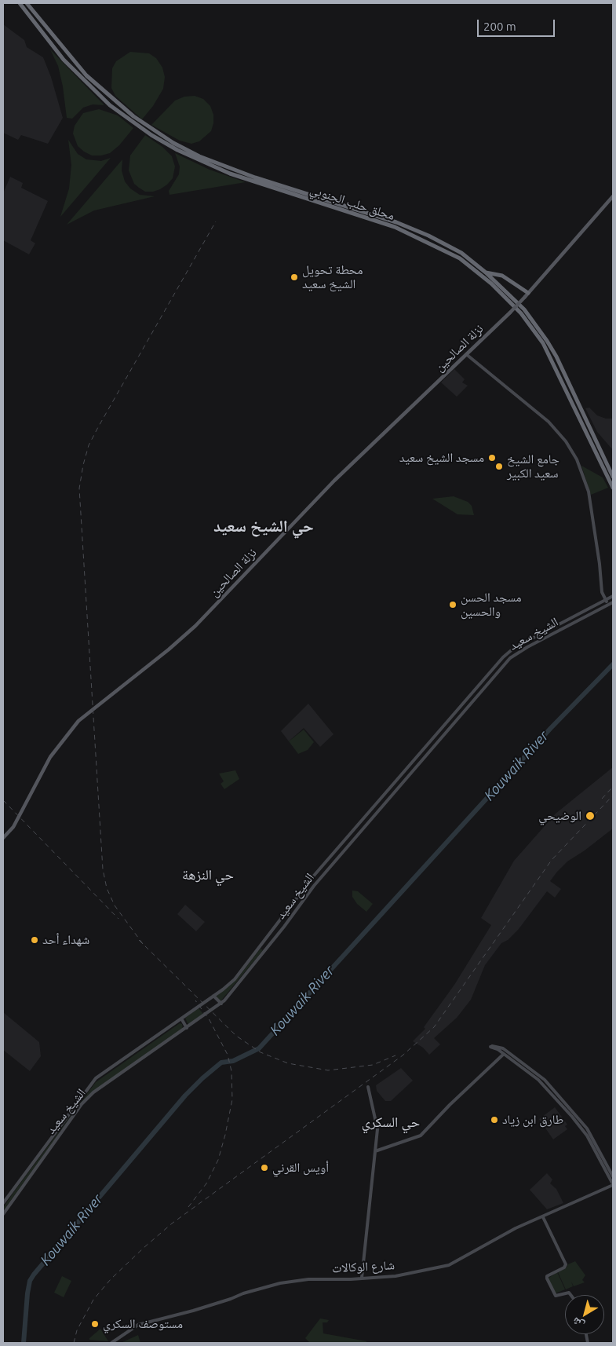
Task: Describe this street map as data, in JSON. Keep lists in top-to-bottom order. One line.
{"streets":{"highway":["محلق حلب الجنوبي"],"main road":["نزلة الصالحين","الشيخ سعيد","شارع الوكالات"]},"districts":["حي الشيخ سعيد","حي النزهة","حي السكري"],"water":["Kouwaik River"],"places":["محطة تحويل الشيخ سعيد","مسجد الشيخ سعيد","جامع الشيخ سعيد الكبير","مسجد الحسن والحسين","الوضيحي","شهداء أحد","طارق ابن زياد","أويس القرني","مستوصف السكري"],"scale_bar":"200 m","north":"bottom left"}
